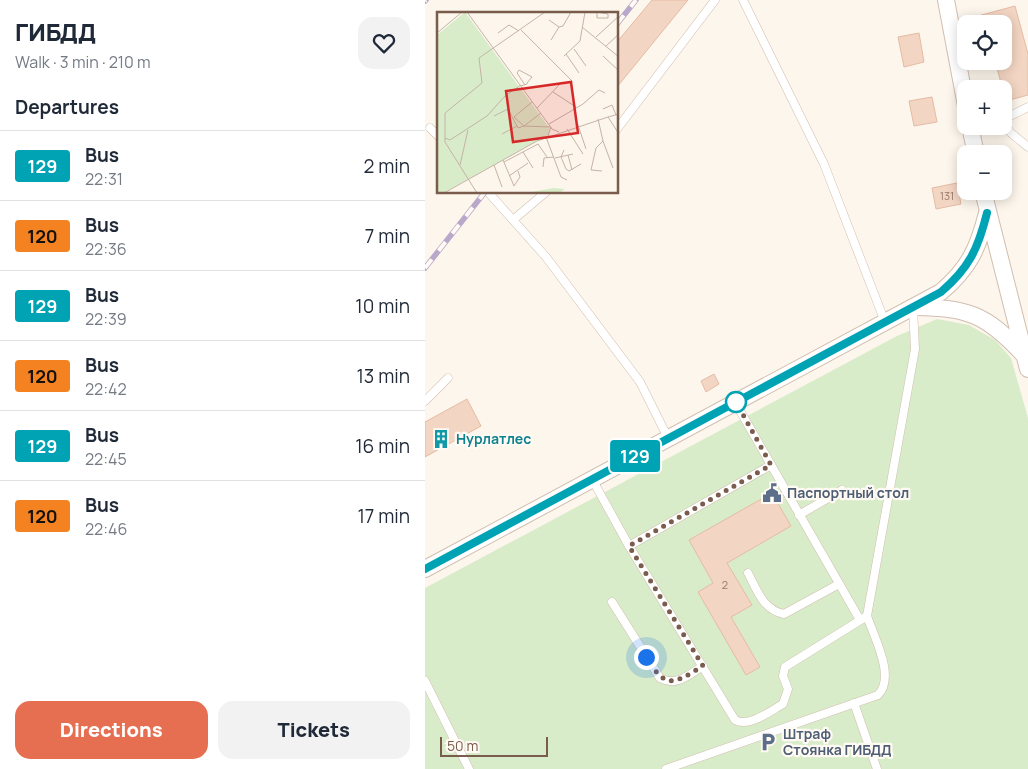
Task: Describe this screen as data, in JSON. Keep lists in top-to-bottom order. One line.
{"places":{"building":["Нурлатлес"],"public building":["Паспортный стол"],"parking":["Штраф Стоянка ГИБДД"]},"lines":["bus line 129"],"house_numbers":["131","2"],"scale_bar":"50 m","page":{"heading":[["ГИБДД","Walk · 3 min · 210 m"],"Departures"],"on_map":"129","map_buttons":["+","−"],"list":[{"mark":"129","name":"Bus","note":"22:31","value":"2 min"},{"mark":"120","name":"Bus","note":"22:36","value":"7 min"},{"mark":"129","name":"Bus","note":"22:39","value":"10 min"},{"mark":"120","name":"Bus","note":"22:42","value":"13 min"},{"mark":"129","name":"Bus","note":"22:45","value":"16 min"},{"mark":"120","name":"Bus","note":"22:46","value":"17 min"}],"buttons":["Directions","Tickets"],"scale":"50 m"}}
